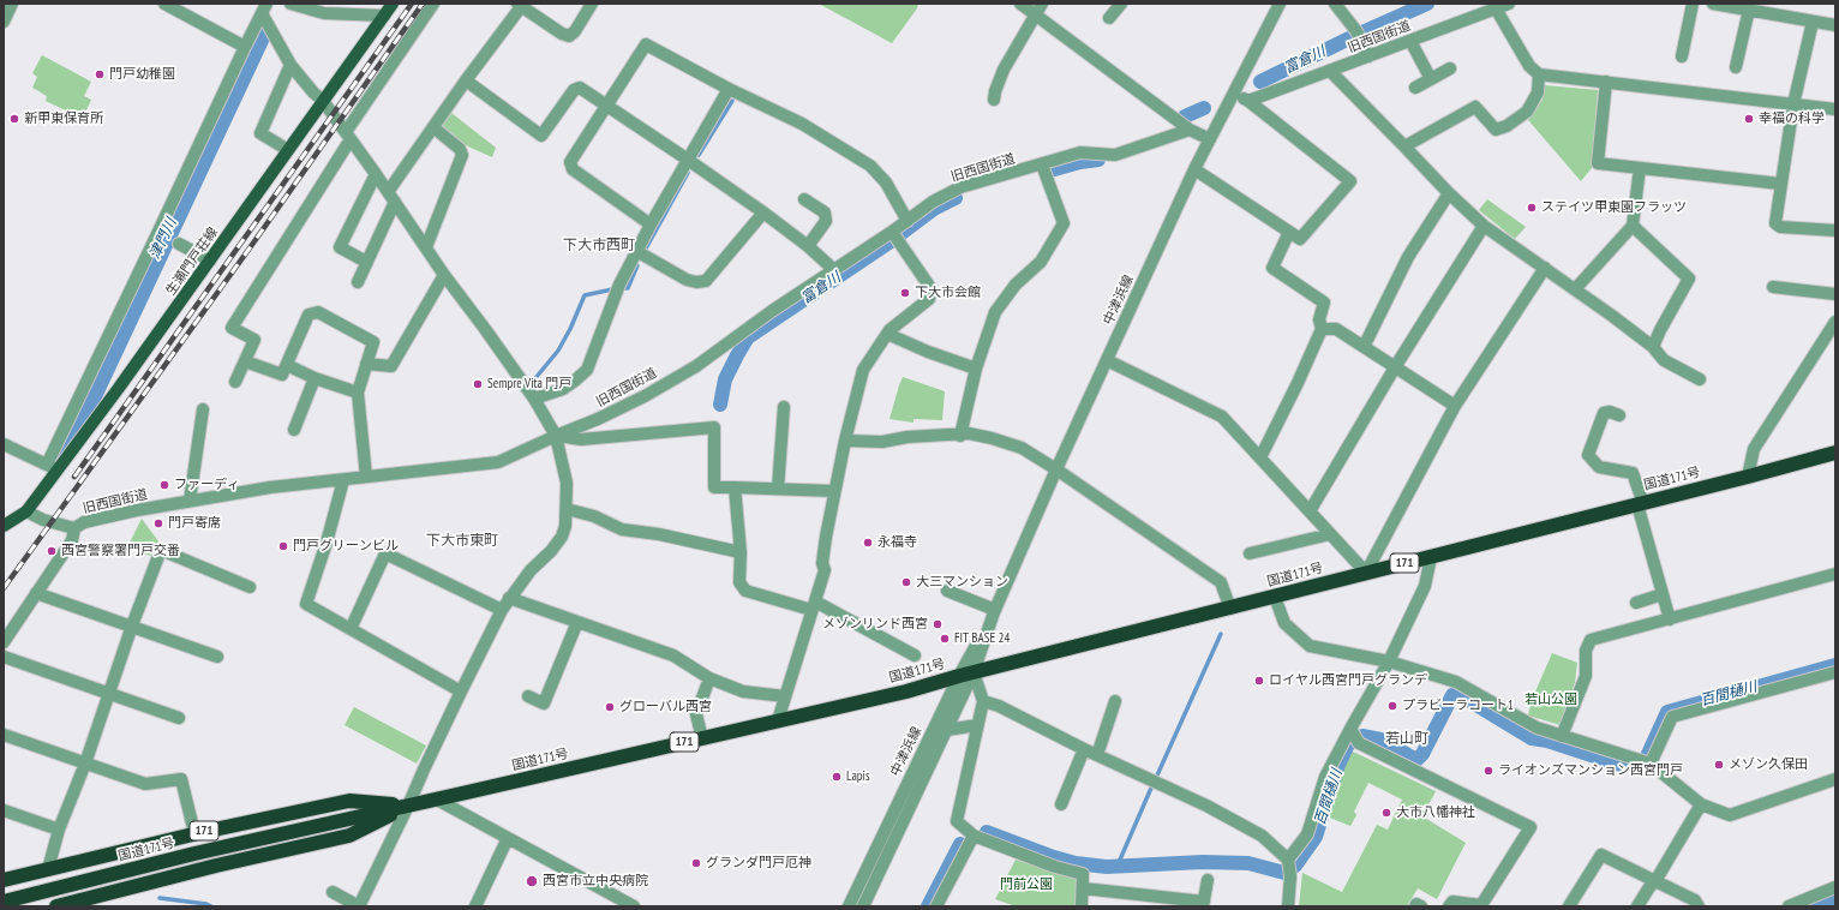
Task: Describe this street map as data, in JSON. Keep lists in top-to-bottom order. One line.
{"streets":{"highway":["国道171号","171"],"main road":["生瀬門戸荘線"],"street":["旧西国街道","中津浜線"]},"crossings":[["旧西国街道","生瀬門戸荘線"],["中津浜線","国道171号"],["国道171号","171"]],"districts":["下大市西町","下大市東町","若山町"],"water":["富倉川","津門川","百間樋川"],"parks":["若山公園","門前公園"],"places":["門戸幼稚園","新甲東保育所","幸福の科学","ステイツ甲東園フラッツ","下大市会館","Sempre Vita 門戸","ファーディ","門戸寄席","永福寺","門戸グリーンビル","西宮警察署門戸交番","大三マンション","メゾンリンド西宮","FIT BASE 24","ロイヤル西宮門戸グランデ","プラビーラコート1","グローバル西宮","メゾン久保田","ライオンズマンション西宮門戸","Lapis","大市八幡神社","グランダ門戸厄神","西宮市立中央病院"]}
